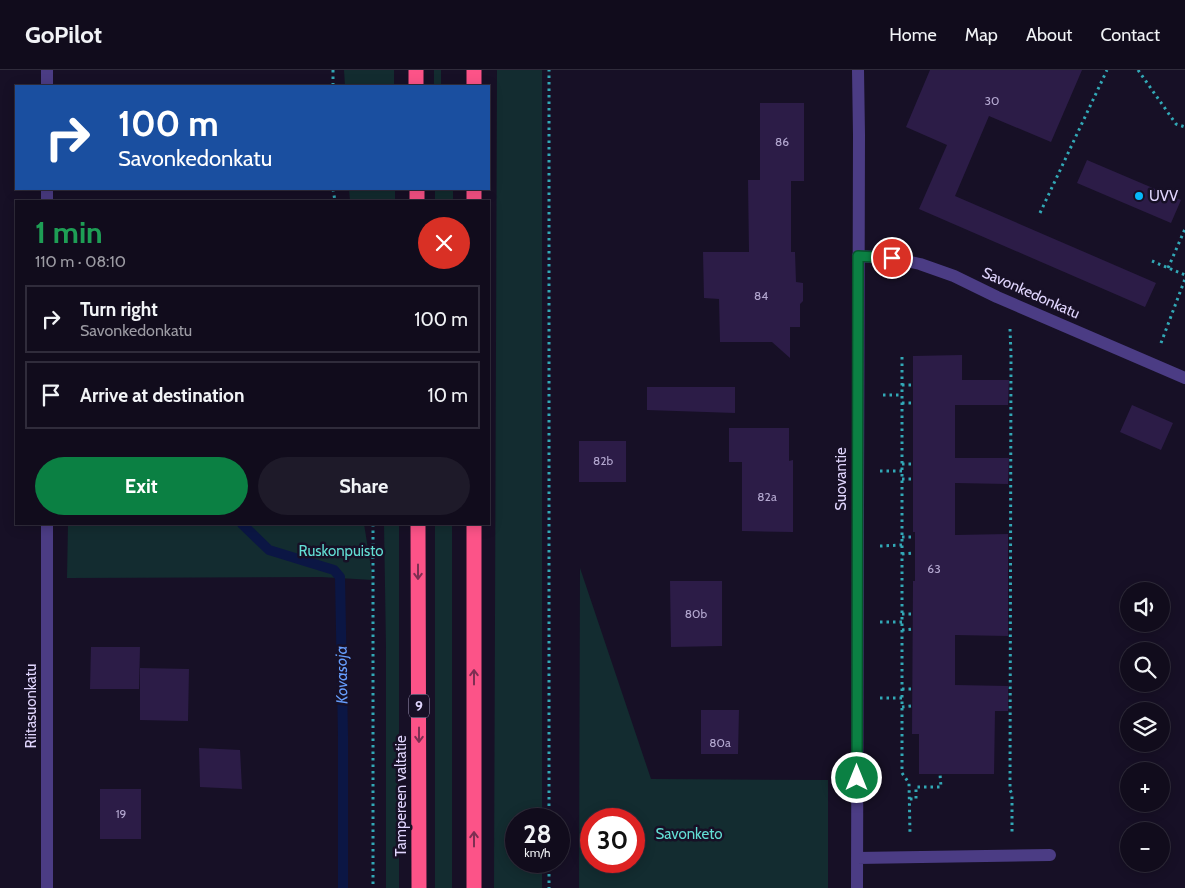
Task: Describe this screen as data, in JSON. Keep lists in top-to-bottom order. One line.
{"streets":{"highway":["9","Tampereen valtatie"],"street":["Savonkedonkatu","Suovantie","Riitasuonkatu"]},"crossings":[["Savonkedonkatu","Suovantie"]],"water":["Kovasoja"],"parks":["Ruskonpuisto","Savonketo"],"places":["UVV"],"house_numbers":["30","86","84","82b","82a","63","80b","80a","19"],"page":{"header":"GoPilot","nav":["Home","Map","About","Contact"],"turn":["100 m","Savonkedonkatu"],"heading":["1 min","110 m · 08:10"],"list":[{"name":"Turn right","note":"Savonkedonkatu","value":"100 m"},{"name":"Arrive at destination","value":"10 m"}],"buttons":["Exit","Share"],"map_buttons":["+","−"],"speed":"28 km/h","limit":"30"}}
